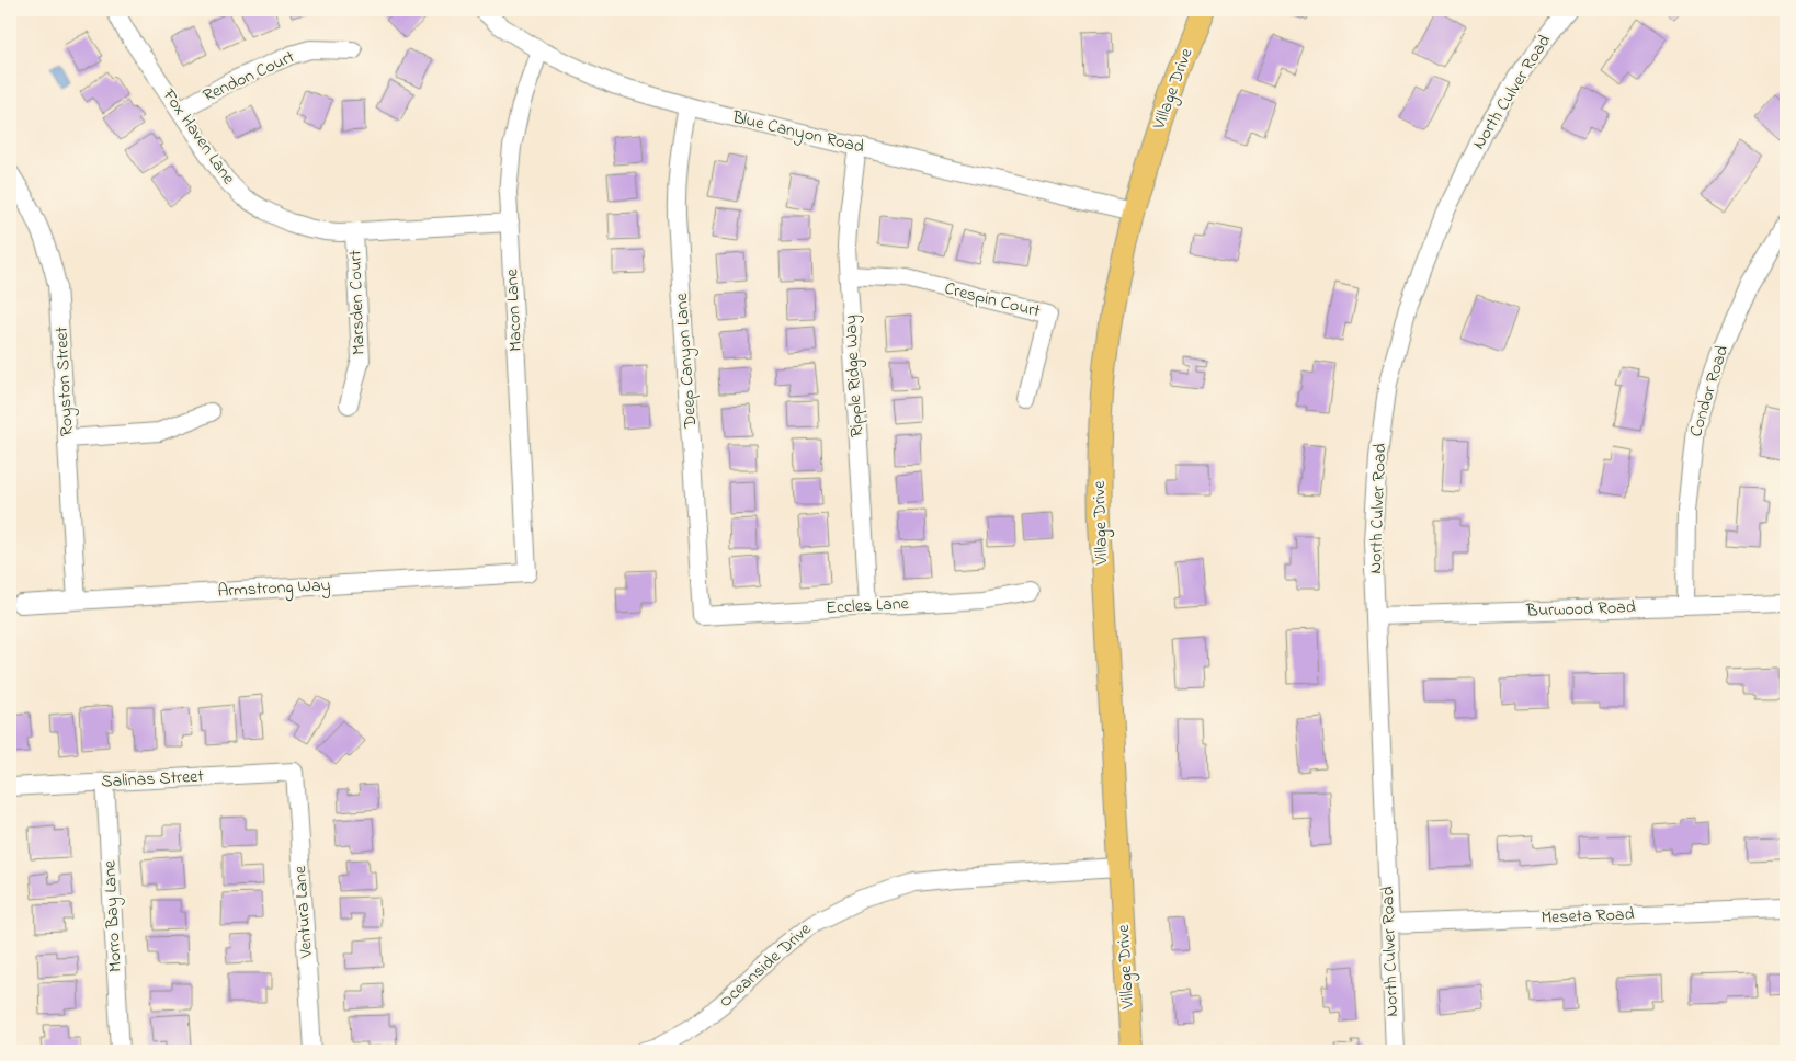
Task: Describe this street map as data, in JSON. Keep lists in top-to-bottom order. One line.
{"streets":{"main road":["Village Drive"],"street":["Rendon Court","North Culver Road","Blue Canyon Road","Fox Haven Lane","Crespin Court","Marsden Court","Macon Lane","Deep Canyon Lane","Ripple Ridge Way","Royston Street","Condor Road","Armstrong Way","Eccles Lane","Burwood Road","Salinas Street","Ventura Lane","Morro Bay Lane","Meseta Road","Oceanside Drive"]},"crossings":[["Rendon Court","Fox Haven Lane"],["Village Drive","Blue Canyon Road"],["Village Drive","Oceanside Drive"],["North Culver Road","Burwood Road"],["North Culver Road","Meseta Road"],["Blue Canyon Road","Macon Lane"],["Blue Canyon Road","Deep Canyon Lane"],["Blue Canyon Road","Ripple Ridge Way"],["Fox Haven Lane","Marsden Court"],["Fox Haven Lane","Macon Lane"],["Crespin Court","Ripple Ridge Way"],["Macon Lane","Armstrong Way"],["Deep Canyon Lane","Eccles Lane"],["Ripple Ridge Way","Eccles Lane"],["Royston Street","Armstrong Way"],["Condor Road","Burwood Road"],["Salinas Street","Ventura Lane"],["Salinas Street","Morro Bay Lane"]]}
